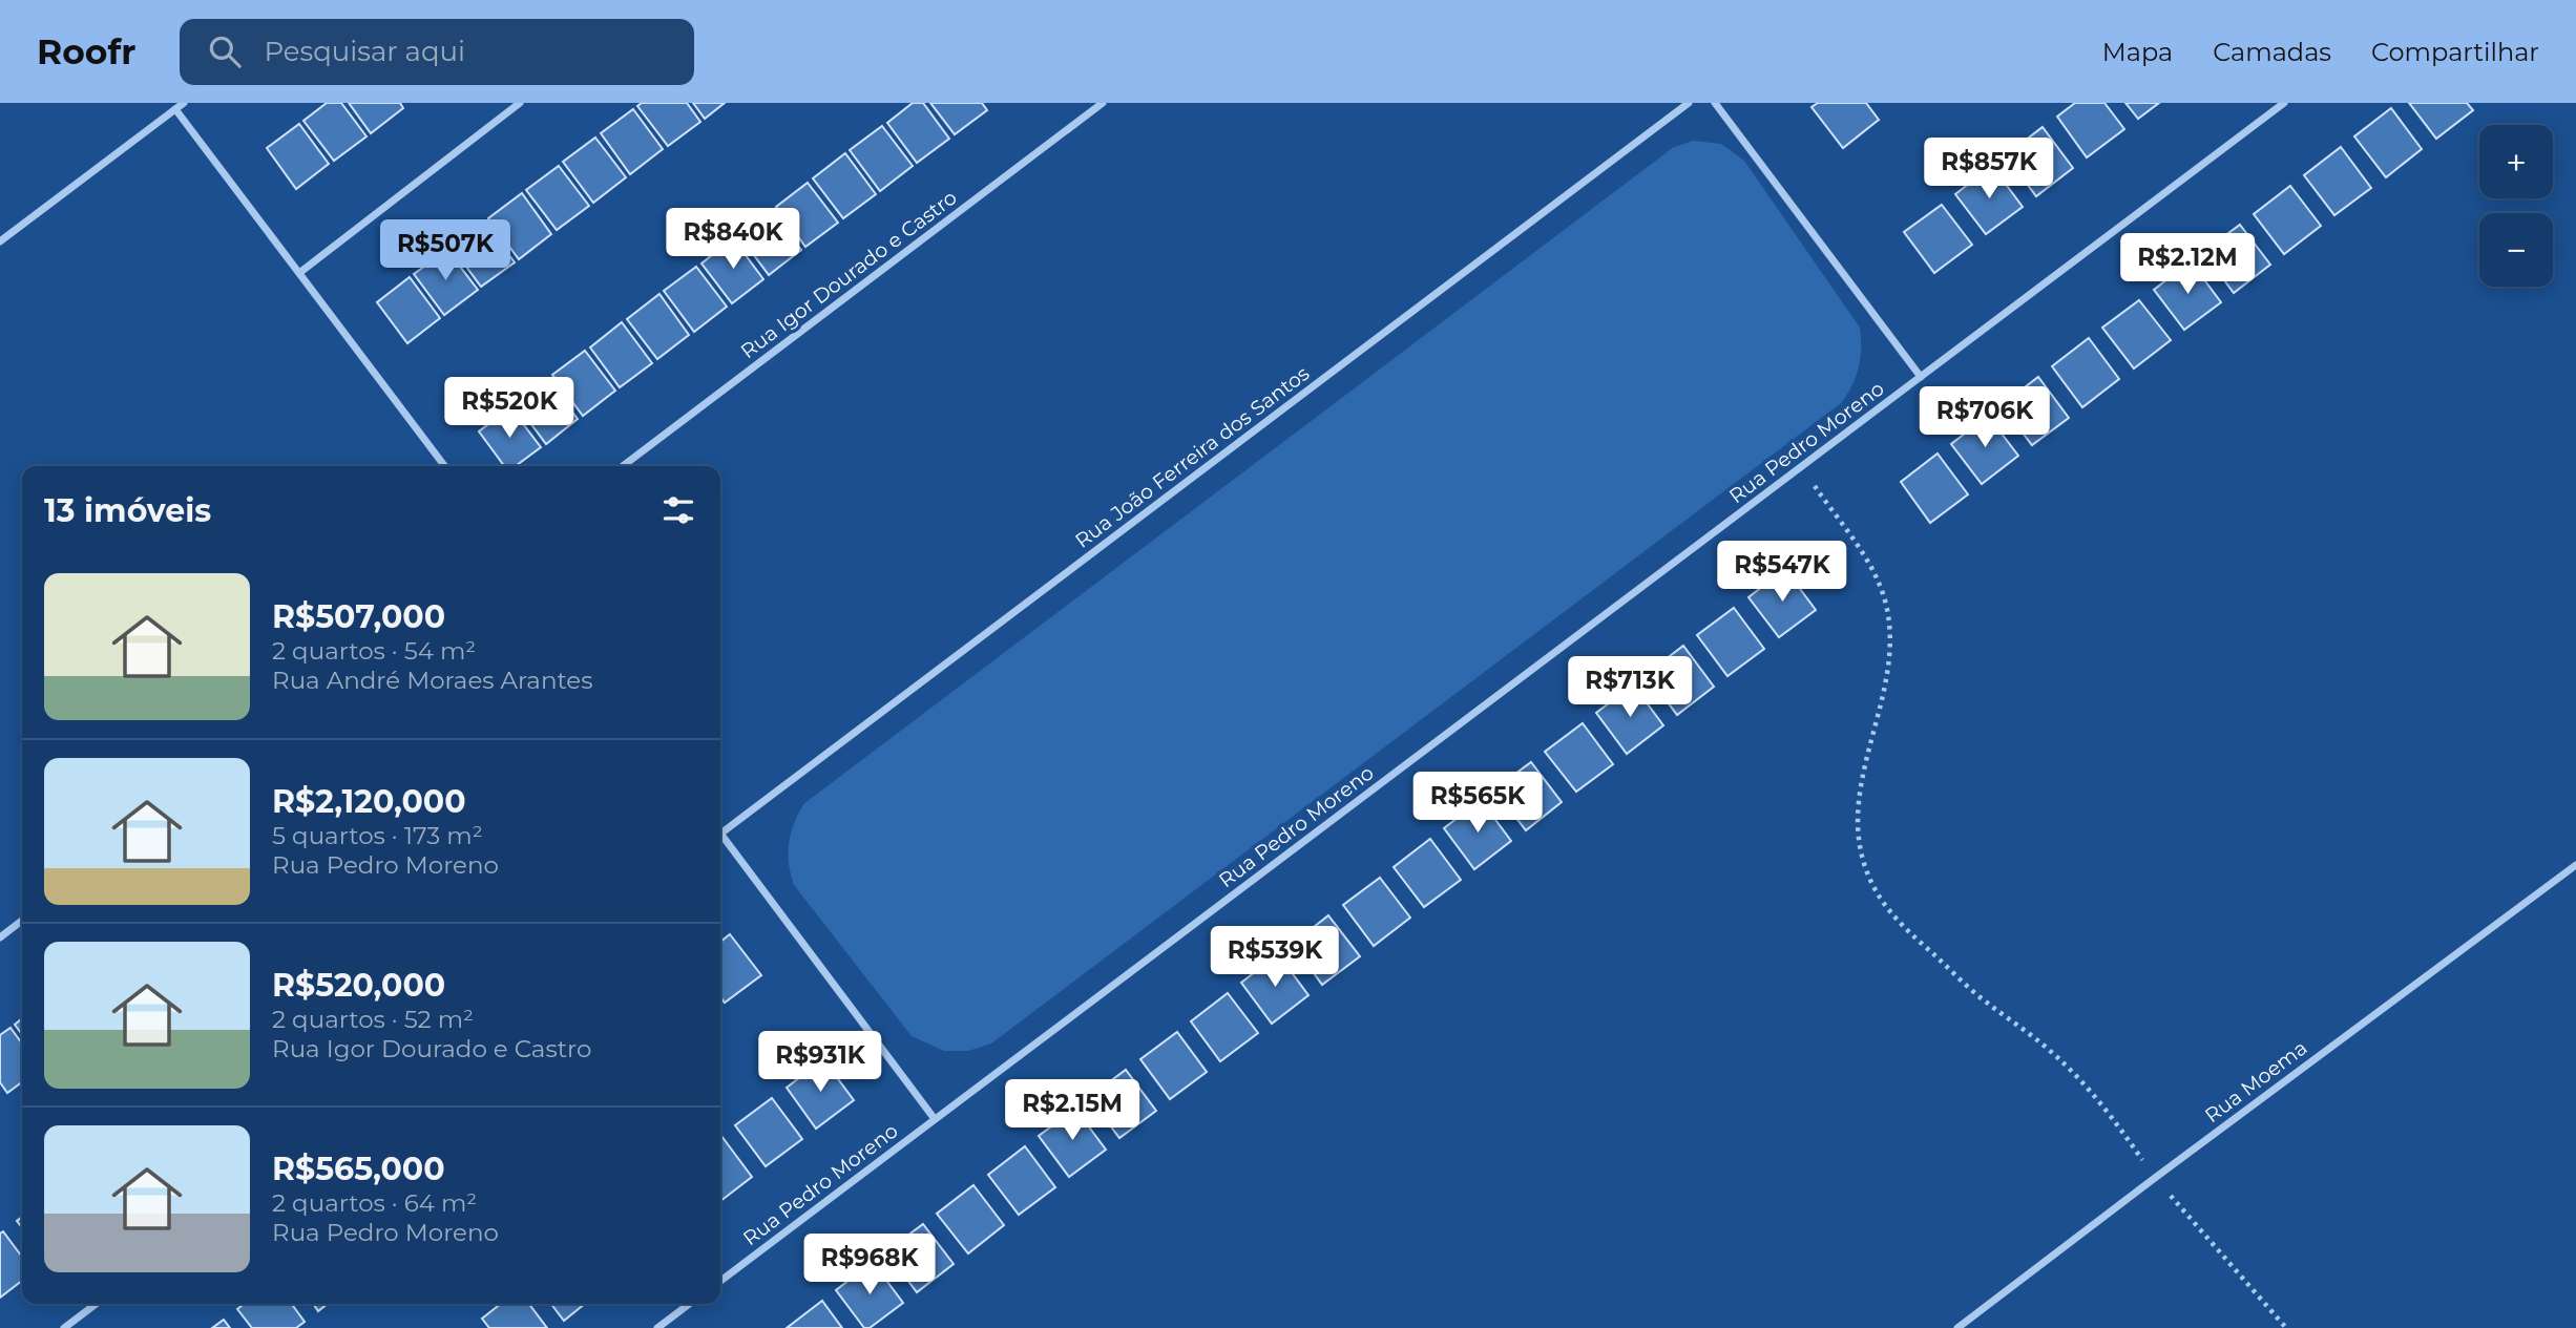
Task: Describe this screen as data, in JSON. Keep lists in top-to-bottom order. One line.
{"streets":{"street":["Rua Igor Dourado e Castro","Rua Pedro Moreno","Rua João Ferreira dos Santos","Rua Moema"]},"page":{"header":"Roofr","search":"Pesquisar aqui","nav":["Mapa","Camadas","Compartilhar"],"map_buttons":["+","−"],"price":["R$857K","R$840K","R$507K","R$2.12M","R$520K","R$706K","R$547K","R$713K","R$565K","R$539K","R$931K","R$2.15M","R$968K"],"heading":"13 imóveis","list":[{"name":"R$507,000","note":"2 quartos · 54 m² · Rua André Moraes Arantes"},{"name":"R$2,120,000","note":"5 quartos · 173 m² · Rua Pedro Moreno"},{"name":"R$520,000","note":"2 quartos · 52 m² · Rua Igor Dourado e Castro"},{"name":"R$565,000","note":"2 quartos · 64 m² · Rua Pedro Moreno"}]}}
